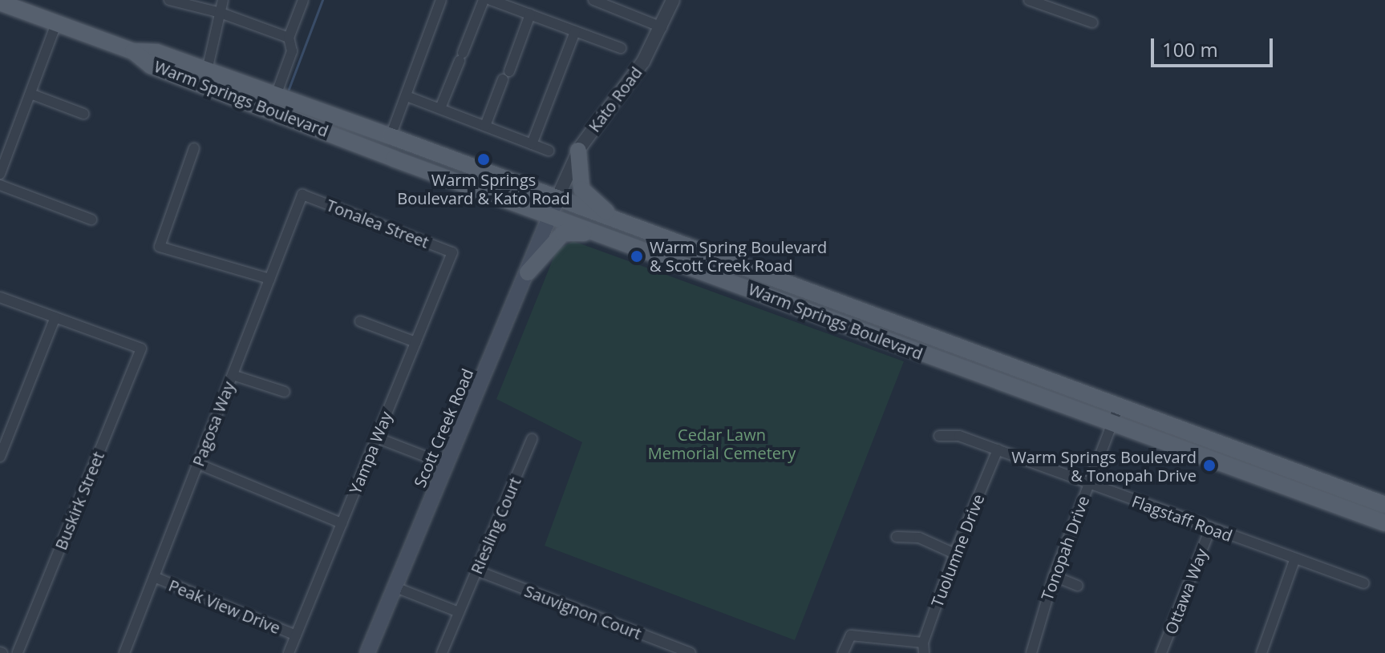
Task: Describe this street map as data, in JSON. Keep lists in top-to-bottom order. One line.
{"streets":{"main road":["Warm Springs Boulevard","Scott Creek Road"],"street":["Kato Road","Tonalea Street","Pagosa Way","Yampa Way","Buskirk Street","Flagstaff Road","Riesling Court","Tonopah Drive","Tuolumne Drive","Ottawa Way","Peak View Drive","Sauvignon Court"]},"crossings":[["Warm Springs Boulevard","Kato Road"],["Warm Springs Boulevard","Scott Creek Road"],["Warm Springs Boulevard","Tonopah Drive"],["Kato Road","Scott Creek Road"],["Tonalea Street","Pagosa Way"],["Tonalea Street","Yampa Way"],["Pagosa Way","Peak View Drive"],["Yampa Way","Peak View Drive"],["Flagstaff Road","Tonopah Drive"],["Flagstaff Road","Tuolumne Drive"],["Flagstaff Road","Ottawa Way"],["Riesling Court","Sauvignon Court"]],"parks":["Cedar Lawn Memorial Cemetery"],"places":["Warm Springs Boulevard & Kato Road","Warm Spring Boulevard & Scott Creek Road","Warm Springs Boulevard & Tonopah Drive"],"scale_bar":"100 m"}
